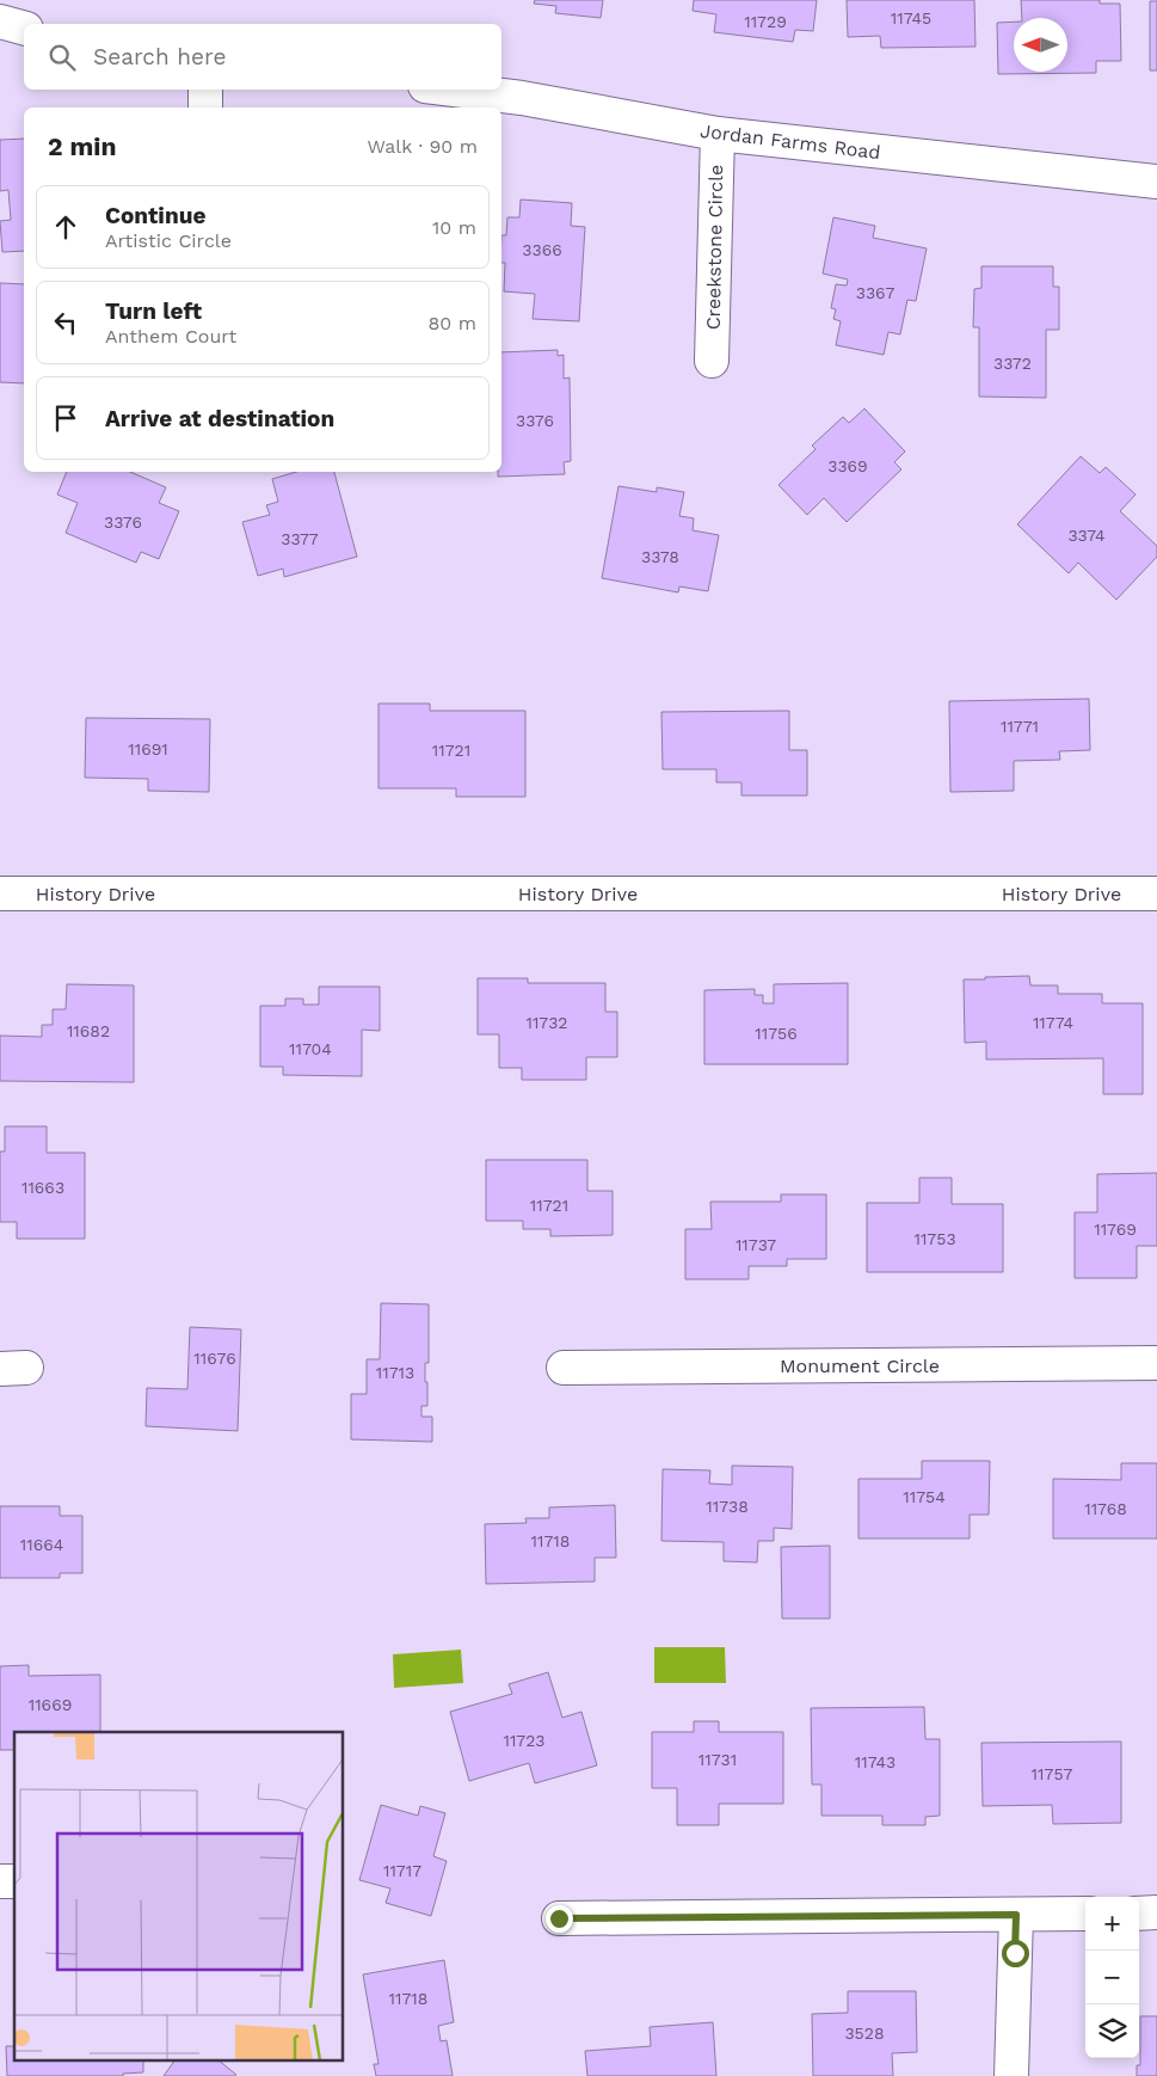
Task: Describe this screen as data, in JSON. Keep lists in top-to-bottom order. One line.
{"streets":{"street":["Jordan Farms Road","Creekstone Circle","History Drive","Monument Circle"]},"crossings":[["Jordan Farms Road","Creekstone Circle"]],"house_numbers":["11745","11729","3366","3367","3372","3376","3369","3376","3374","3377","3378","11771","11691","11721","11732","11774","11682","11756","11704","11663","11721","11769","11753","11737","11676","11713","11754","11738","11768","11718","11664","11669","11723","11731","11743","11757","11717","11718","3528"],"north":"left","page":{"search":"Search here","heading":["2 min","Walk · 90 m"],"list":[["Continue","Artistic Circle","10 m"],["Turn left","Anthem Court","80 m"],"Arrive at destination"],"map_buttons":["+","−"]}}
